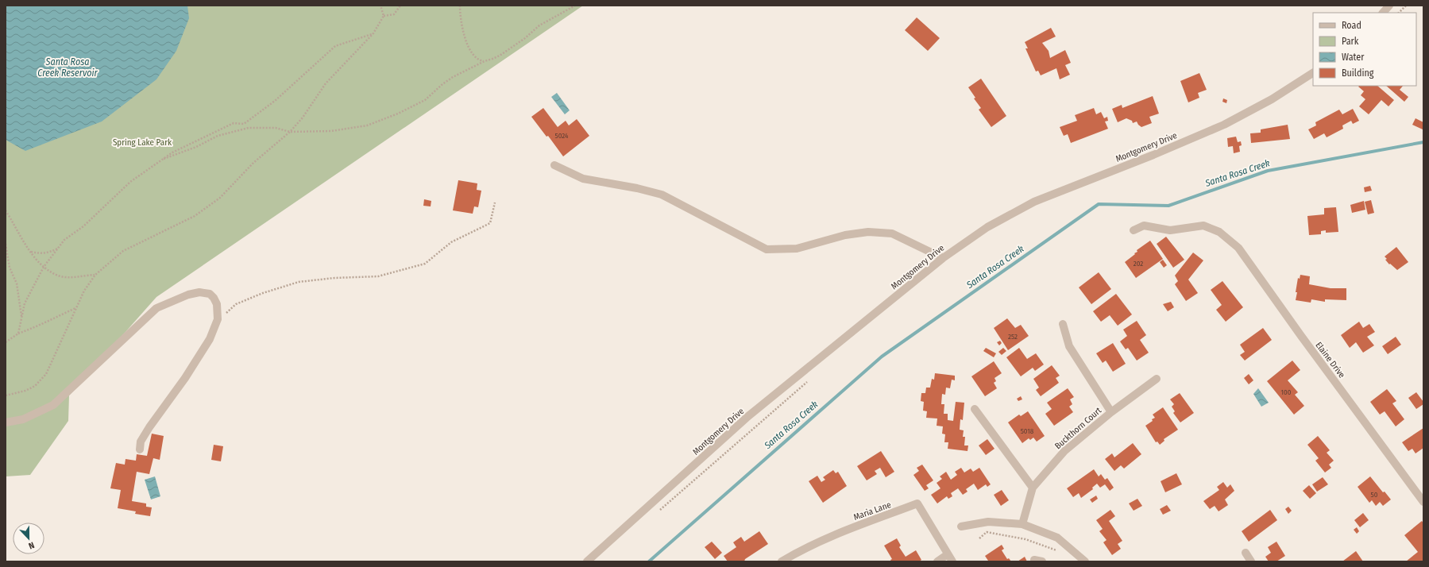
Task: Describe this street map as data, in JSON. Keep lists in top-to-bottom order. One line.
{"streets":{"street":["Montgomery Drive","Elaine Drive","Buckthorn Court","Maria Lane"]},"water":["Santa Rosa Creek Reservoir","Santa Rosa Creek"],"parks":["Spring Lake Park"],"house_numbers":["5024","202","252","100","5018","50"],"legend":["Road","Park","Water","Building"],"north":"bottom"}
